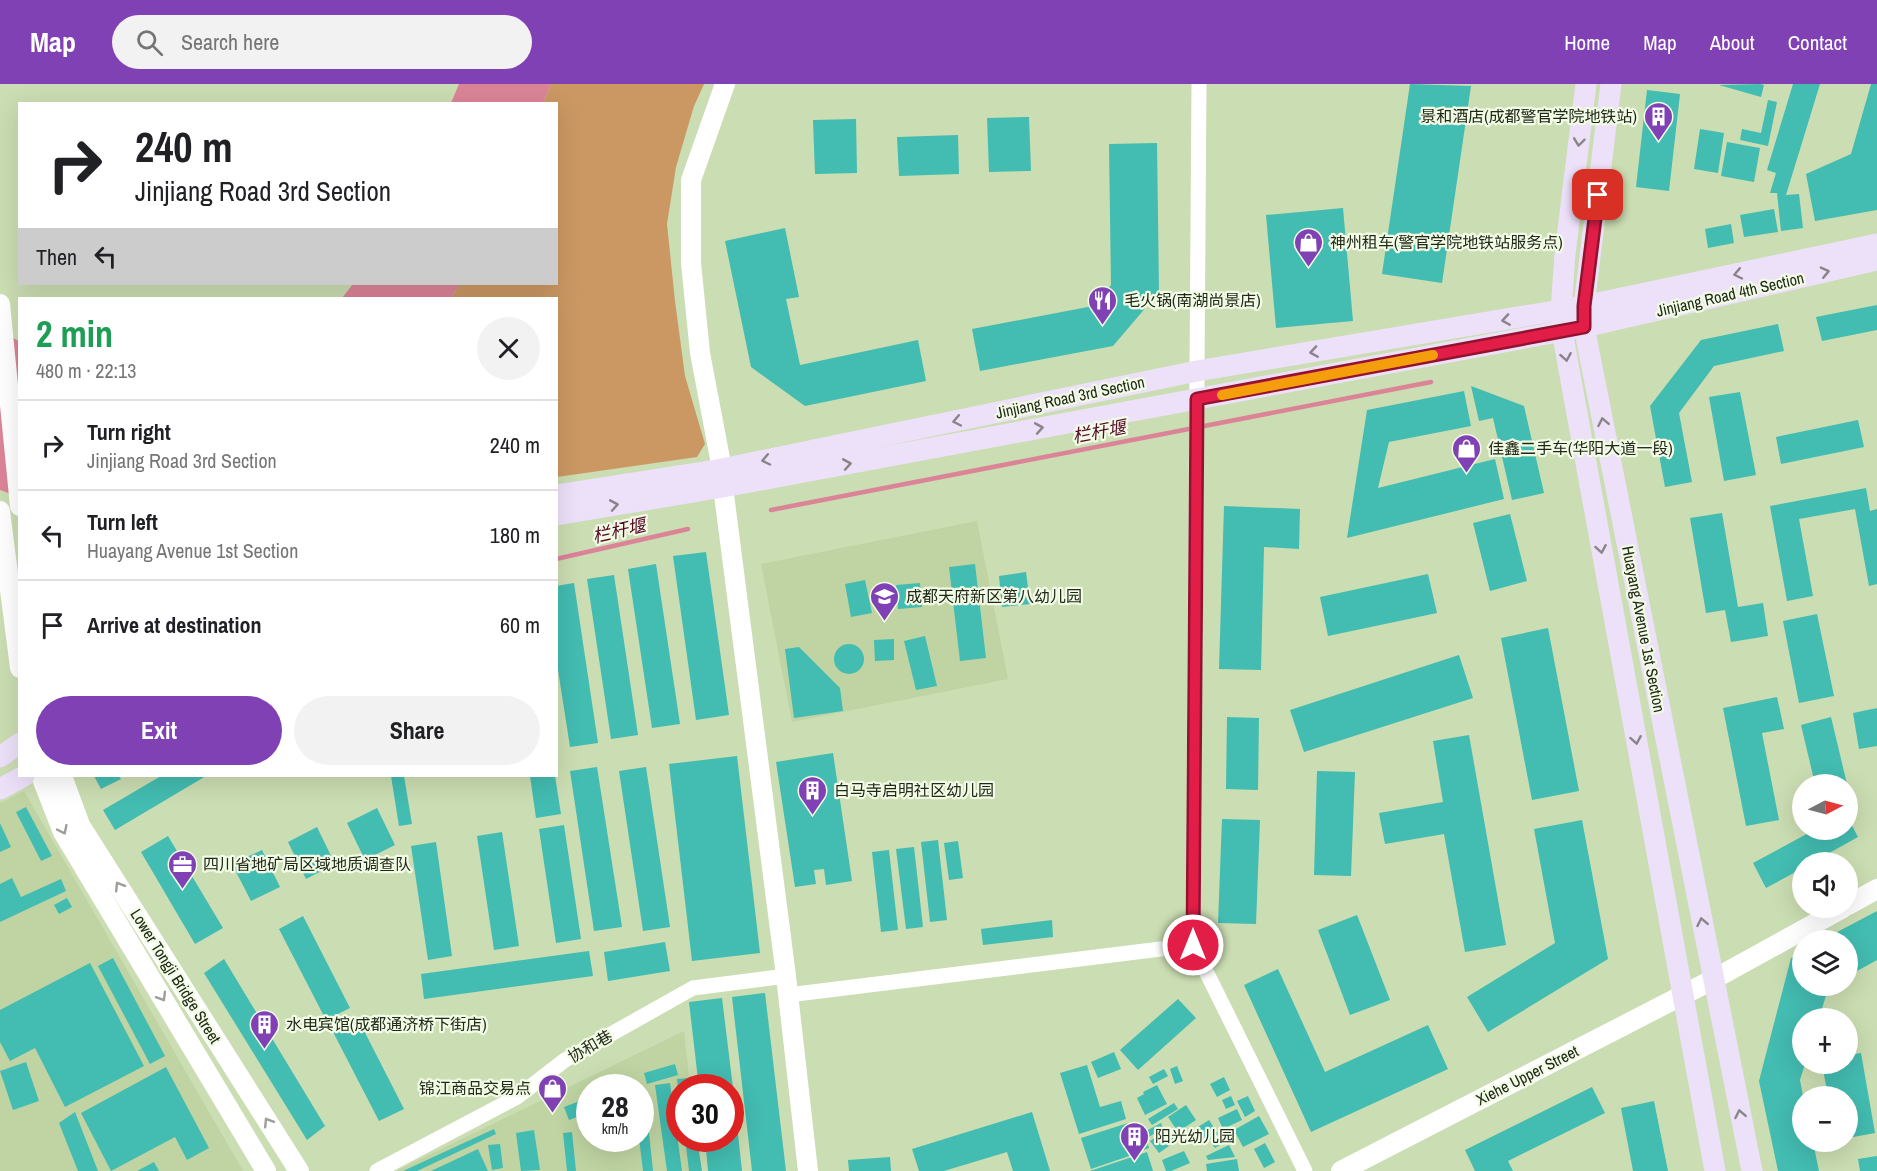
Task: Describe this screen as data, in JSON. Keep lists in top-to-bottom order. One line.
{"streets":{"main road":["Jinjiang Road 4th Section","Jinjiang Road 3rd Section","Huayang Avenue 1st Section"],"street":["Lower Tongji Bridge Street","协和巷","Xiehe Upper Street"]},"crossings":[["Jinjiang Road 4th Section","Jinjiang Road 3rd Section"],["Jinjiang Road 4th Section","Huayang Avenue 1st Section"],["Jinjiang Road 3rd Section","Huayang Avenue 1st Section"],["Huayang Avenue 1st Section","Xiehe Upper Street"]],"water":["栏杆堰"],"places":{"building":["景和酒店(成都警官学院地铁站)","白马寺启明社区幼儿园","水电宾馆(成都通济桥下街店)","阳光幼儿园"],"shop":["神州租车(警官学院地铁站服务点)","佳鑫二手车(华阳大道一段)","锦江商品交易点"],"restaurant":["毛火锅(南湖尚景店)"],"school or university":["成都天府新区第八幼儿园"],"office":["四川省地矿局区域地质调查队"]},"north":"right","page":{"header":"Map","search":"Search here","nav":["Home","Map","About","Contact"],"turn":["240 m","Jinjiang Road 3rd Section"],"then":"Then","heading":["2 min","480 m · 22:13"],"list":[{"name":"Turn right","note":"Jinjiang Road 3rd Section","value":"240 m"},{"name":"Turn left","note":"Huayang Avenue 1st Section","value":"180 m"},{"name":"Arrive at destination","value":"60 m"}],"buttons":["Exit","Share"],"map_buttons":["+","−"],"speed":"28 km/h","limit":"30"}}
